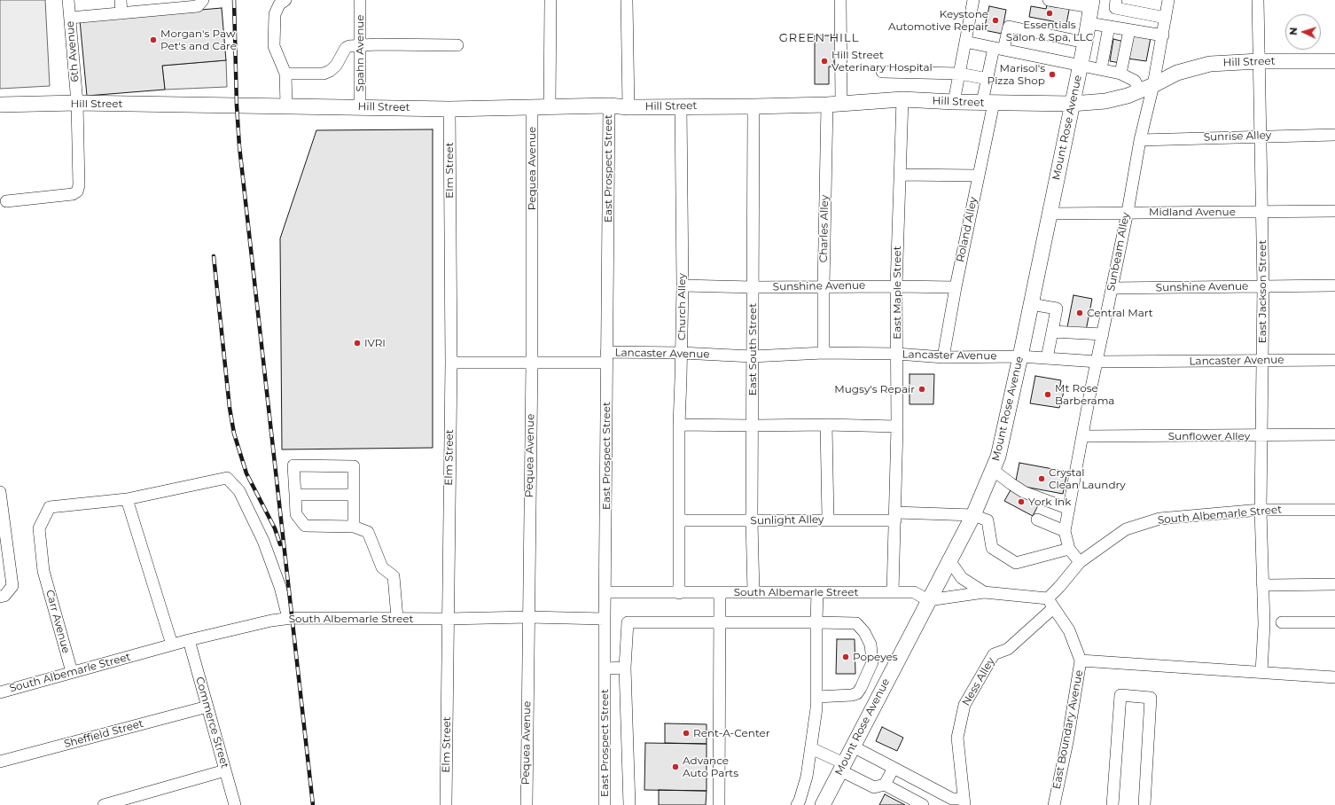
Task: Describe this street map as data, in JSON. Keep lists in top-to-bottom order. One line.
{"streets":{"main road":["Hill Street","Mount Rose Avenue"],"street":["6th Avenue","Spahn Avenue","Sunrise Alley","Pequea Avenue","East Prospect Street","Elm Street","Midland Avenue","Charles Alley","Roland Alley","Sunbeam Alley","Sunshine Avenue","East Jackson Street","East Maple Street","Church Alley","East South Street","Lancaster Avenue","Sunflower Alley","South Albemarle Street","Sunlight Alley","Carr Avenue","Ness Alley","Commerce Street","East Boundary Avenue","Sheffield Street"]},"crossings":[["6th Avenue","Hill Street"],["Spahn Avenue","Hill Street"],["Hill Street","Mount Rose Avenue"],["Hill Street","Pequea Avenue"],["Hill Street","East Prospect Street"],["Hill Street","Elm Street"],["Hill Street","Charles Alley"],["Hill Street","Roland Alley"],["Hill Street","Sunbeam Alley"],["Hill Street","East Jackson Street"],["Hill Street","East Maple Street"],["Hill Street","Church Alley"],["Hill Street","East South Street"],["Mount Rose Avenue","Midland Avenue"],["Mount Rose Avenue","Roland Alley"],["Mount Rose Avenue","Lancaster Avenue"],["Mount Rose Avenue","South Albemarle Street"],["Mount Rose Avenue","Sunlight Alley"],["Sunrise Alley","Sunbeam Alley"],["Sunrise Alley","East Jackson Street"],["Pequea Avenue","Lancaster Avenue"],["Pequea Avenue","South Albemarle Street"],["East Prospect Street","Lancaster Avenue"],["East Prospect Street","South Albemarle Street"],["Elm Street","Lancaster Avenue"],["Elm Street","South Albemarle Street"],["Midland Avenue","Sunbeam Alley"],["Midland Avenue","East Jackson Street"],["Charles Alley","Sunshine Avenue"],["Charles Alley","Lancaster Avenue"],["Roland Alley","Sunshine Avenue"],["Roland Alley","Lancaster Avenue"],["Sunbeam Alley","Sunshine Avenue"],["Sunbeam Alley","Lancaster Avenue"],["Sunbeam Alley","Sunflower Alley"],["Sunbeam Alley","South Albemarle Street"],["Sunshine Avenue","East Jackson Street"],["Sunshine Avenue","East Maple Street"],["Sunshine Avenue","Church Alley"],["Sunshine Avenue","East South Street"],["East Jackson Street","Lancaster Avenue"],["East Jackson Street","Sunflower Alley"],["East Jackson Street","South Albemarle Street"],["East Maple Street","Lancaster Avenue"],["East Maple Street","South Albemarle Street"],["East Maple Street","Sunlight Alley"],["Church Alley","Lancaster Avenue"],["Church Alley","South Albemarle Street"],["Church Alley","Sunlight Alley"],["East South Street","Lancaster Avenue"],["East South Street","South Albemarle Street"],["East South Street","Sunlight Alley"],["South Albemarle Street","Carr Avenue"],["South Albemarle Street","Ness Alley"],["South Albemarle Street","Commerce Street"],["South Albemarle Street","East Boundary Avenue"],["Ness Alley","East Boundary Avenue"],["Commerce Street","Sheffield Street"]],"districts":["GREEN HILL"],"places":["Essentials Salon & Spa, LLC","Keystone Automotive Repair","Morgan's Paw Pet's and Care","Hill Street Veterinary Hospital","Marisol's Pizza Shop","Central Mart","IVRI","Mugsy's Repair","Mt Rose Barberama","Crystal Clean Laundry","York Ink","Popeyes","Rent-A-Center","Advance Auto Parts"],"north":"left"}
